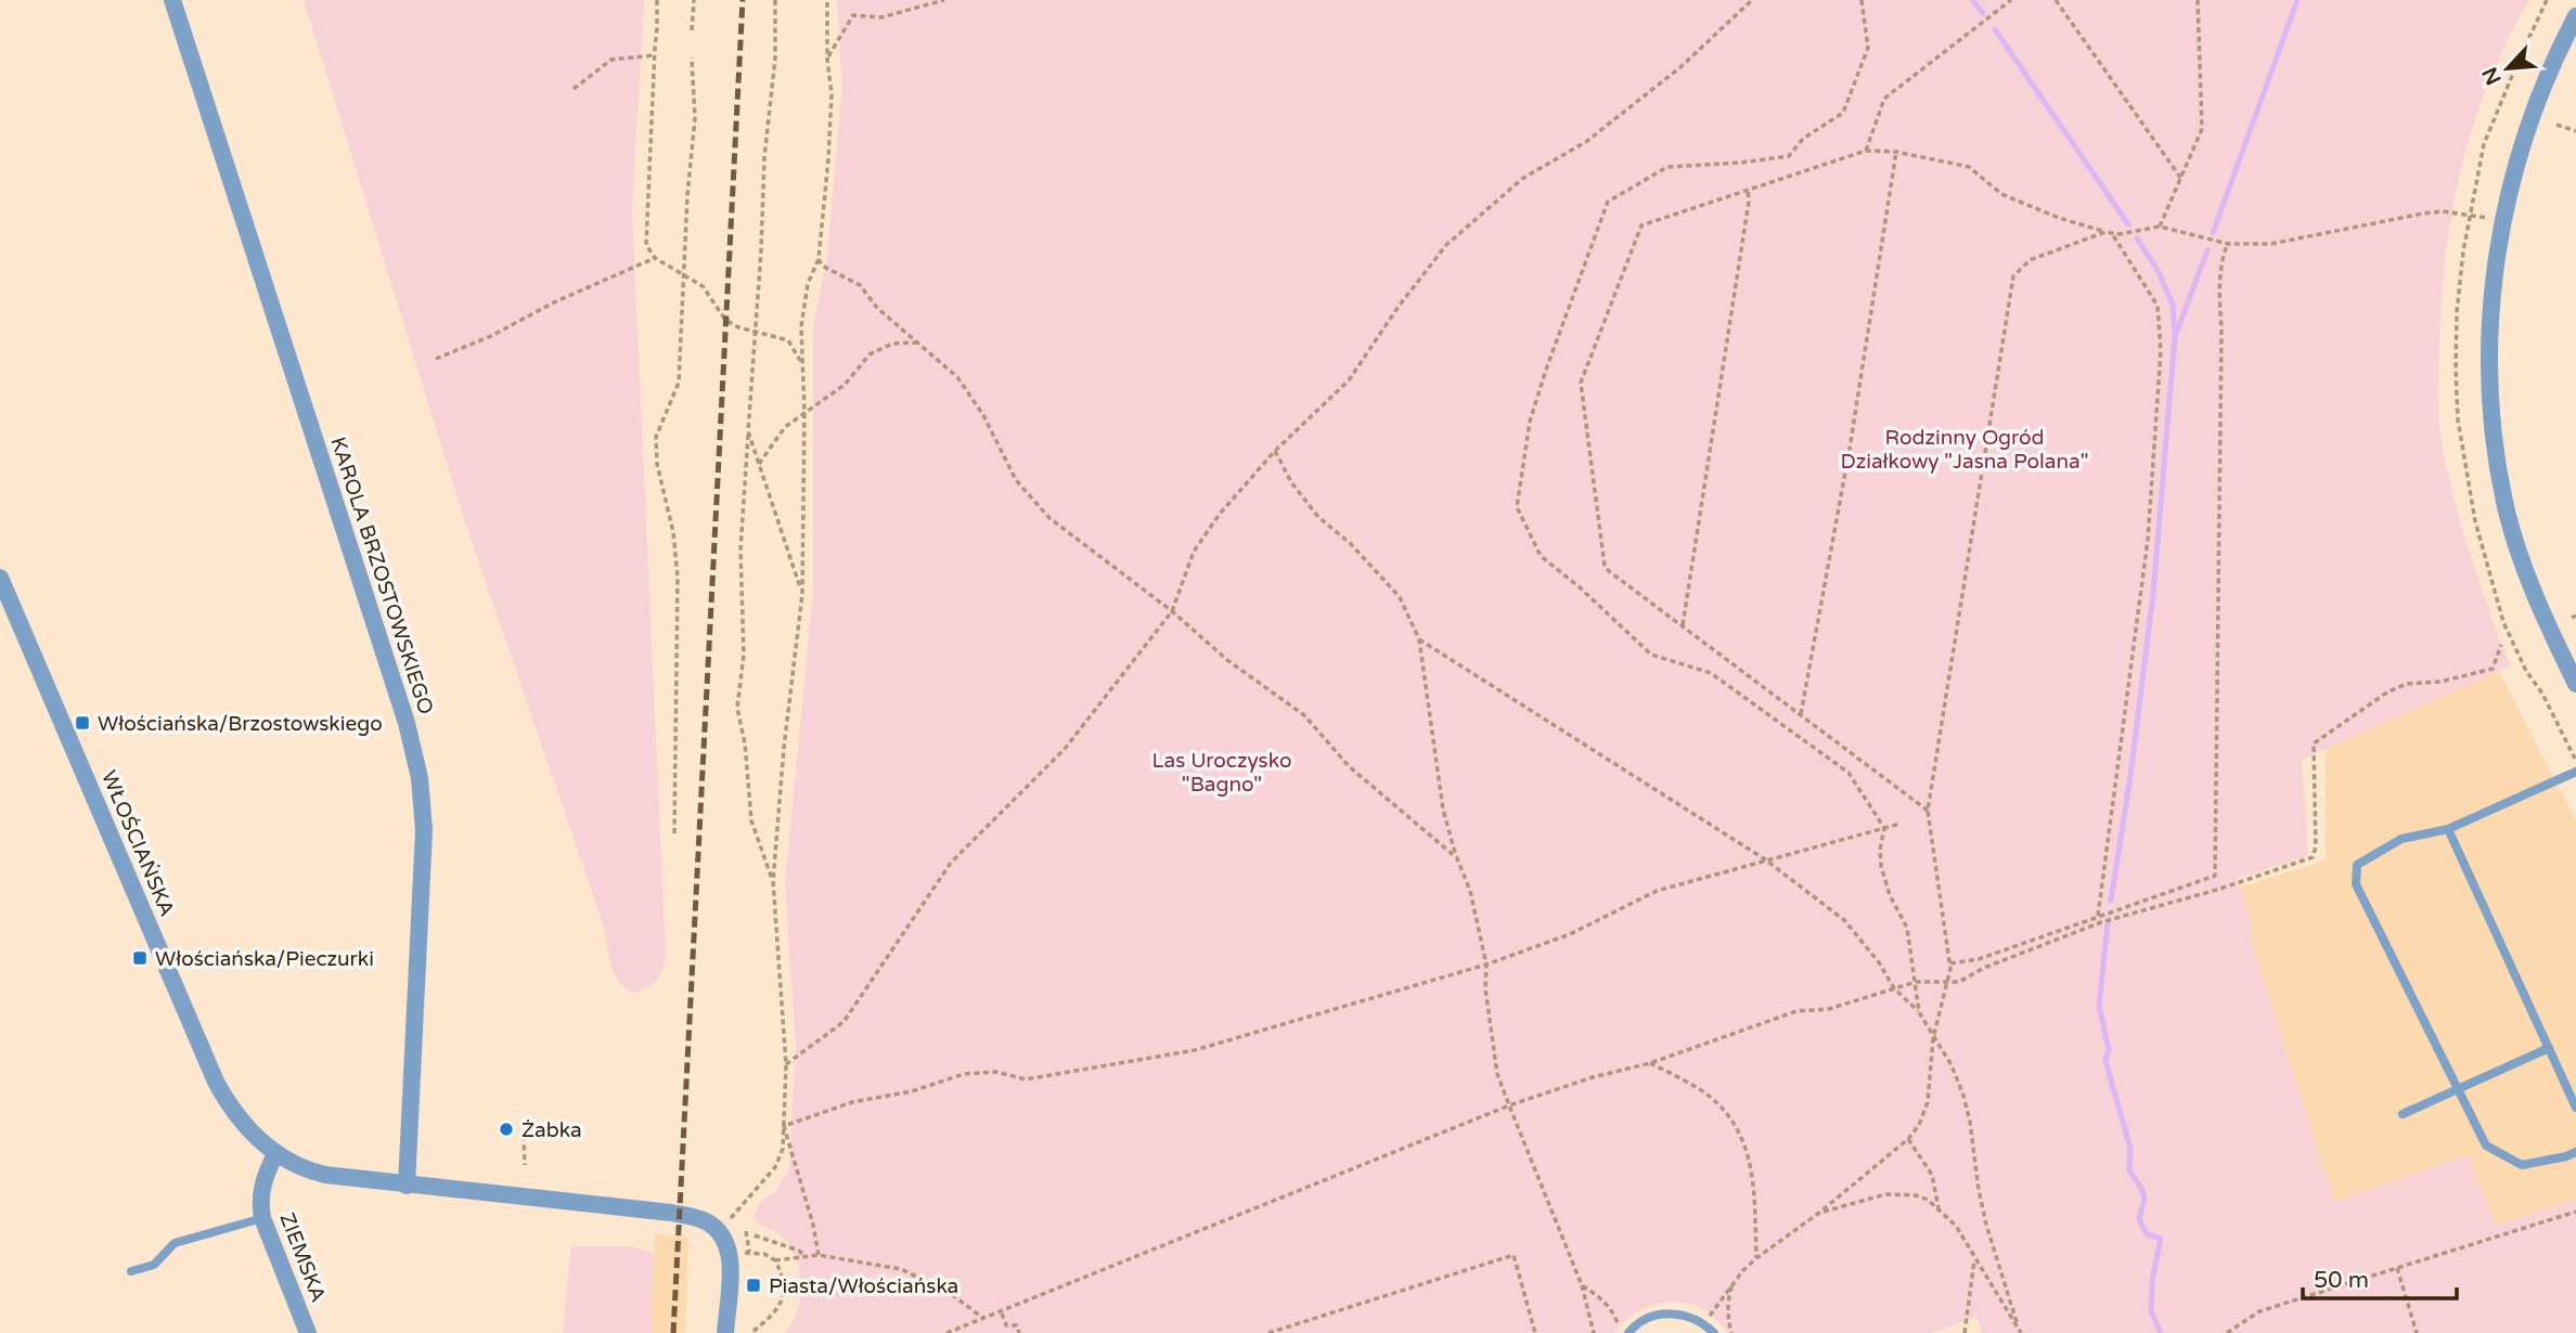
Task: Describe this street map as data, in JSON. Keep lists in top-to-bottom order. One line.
{"streets":{"street":["KAROLA BRZOSTOWSKIEGO","WŁOŚCIAŃSKA","ZIEMSKA"]},"crossings":[["KAROLA BRZOSTOWSKIEGO","WŁOŚCIAŃSKA"],["WŁOŚCIAŃSKA","ZIEMSKA"]],"parks":["Rodzinny Ogród Działkowy \"Jasna Polana\"","Las Uroczysko \"Bagno\""],"places":{"transit":["Włościańska/Brzostowskiego","Włościańska/Pieczurki","Piasta/Włościańska"],"other":["Żabka"]},"scale_bar":"50 m","north":"bottom left"}
